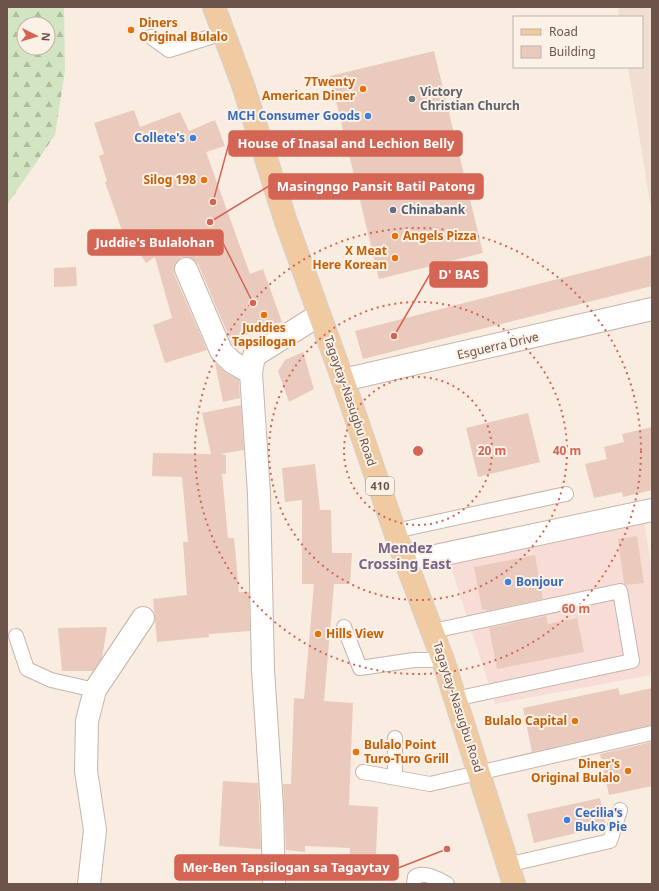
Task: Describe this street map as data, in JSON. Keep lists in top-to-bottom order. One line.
{"streets":{"main road":["Tagaytay-Nasugbu Road","410"],"street":["Esguerra Drive"]},"crossings":[["Esguerra Drive","Tagaytay-Nasugbu Road"]],"districts":["Mendez Crossing East"],"places":["Diners Original Bulalo","7Twenty American Diner","Victory Christian Church","MCH Consumer Goods","Collete's","Silog 198","House of Inasal and Lechion Belly","Chinabank","Masingngo Pansit Batil Patong","Angels Pizza","X Meat Here Korean","Juddie's Bulalohan","Juddies Tapsilogan","D' BAS","Bonjour","Hills View","Bulalo Capital","Bulalo Point Turo-Turo Grill","Diner's Original Bulalo","Cecilia's Buko Pie","Mer-Ben Tapsilogan sa Tagaytay"],"legend":["Road","Building"],"north":"right","rings":["20 m","40 m","60 m"]}
